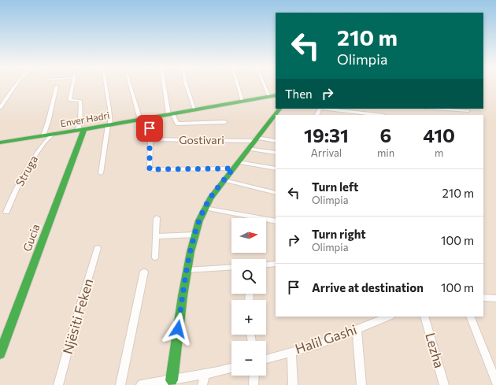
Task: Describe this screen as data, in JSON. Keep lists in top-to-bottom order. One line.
{"streets":{"street":["Enver Hadri","Gostivari","Struga","Gucia","Njësiti Feken","Halil Gashi","Lezha"]},"crossings":[["Enver Hadri","Struga"],["Enver Hadri","Gucia"]],"north":"right","page":{"turn":["210 m","Olimpia"],"then":"Then","eta":["19:31","Arrival","6","min","410","m"],"list":[{"name":"Turn left","note":"Olimpia","value":"210 m"},{"name":"Turn right","note":"Olimpia","value":"100 m"},{"name":"Arrive at destination","value":"100 m"}],"map_buttons":["+","−"]}}
